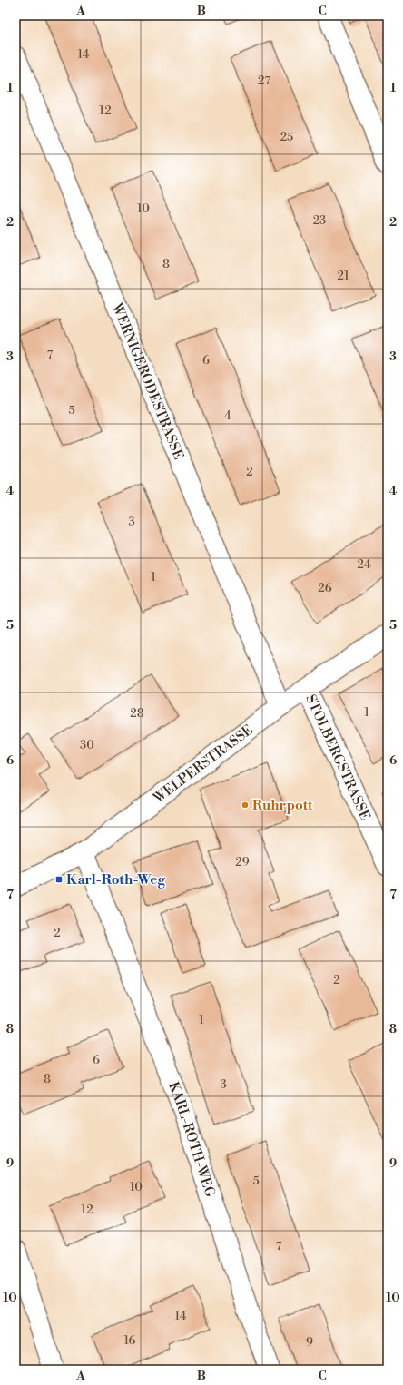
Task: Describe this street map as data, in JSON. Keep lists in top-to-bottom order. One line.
{"streets":{"street":["WERNIGERODESTRASSE","STOLBERGSTRASSE","WELPERSTRASSE","KARL-ROTH-WEG"]},"crossings":[["WERNIGERODESTRASSE","WELPERSTRASSE"],["STOLBERGSTRASSE","WELPERSTRASSE"],["WELPERSTRASSE","KARL-ROTH-WEG"]],"places":{"other":["Ruhrpott"],"transit":["Karl-Roth-Weg"]},"house_numbers":["14","27","12","25","10","23","8","21","7","6","5","4","2","3","24","1","26","1","28","30","29","2","2","1","6","8","3","5","10","12","7","14","16","9"],"grid":{"columns":["A","B","C"],"rows":["1","2","3","4","5","6","7","8","9","10"]}}
